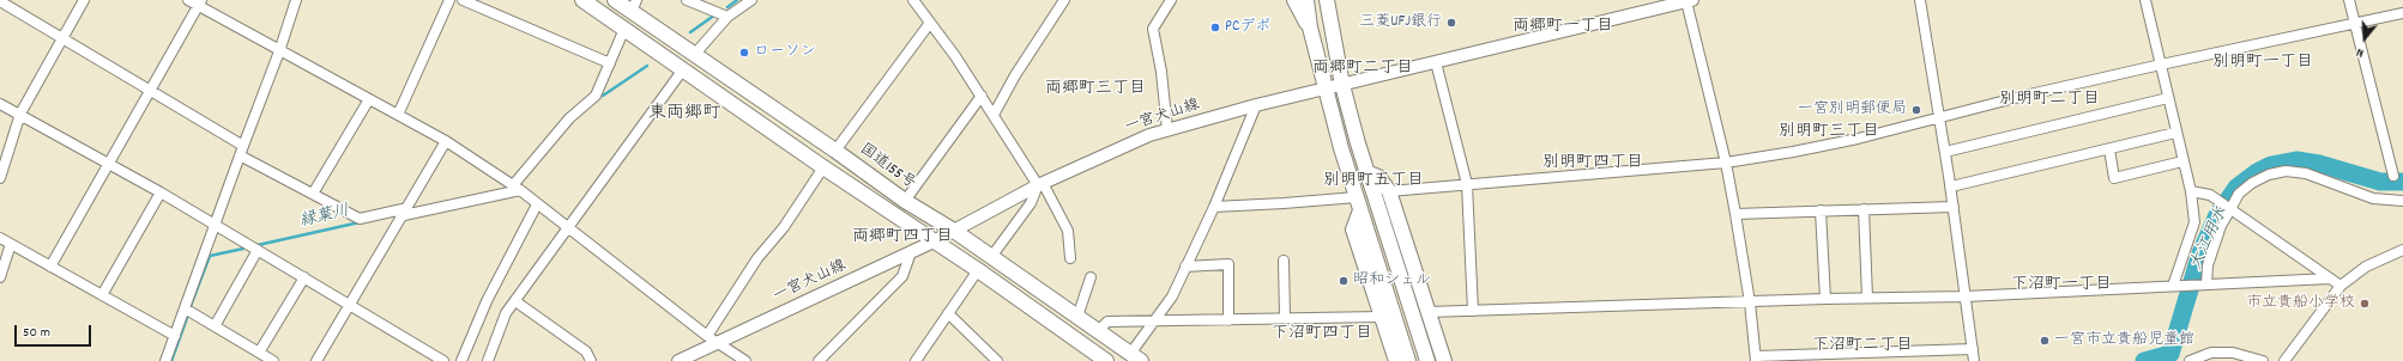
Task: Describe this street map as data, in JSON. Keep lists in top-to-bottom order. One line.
{"streets":{"highway":["国道155号"],"main road":["一宮犬山線"]},"crossings":[["一宮犬山線","国道155号"]],"districts":["両郷町一丁目","別明町一丁目","両郷町二丁目","両郷町三丁目","別明町二丁目","東両郷町","別明町三丁目","別明町四丁目","別明町五丁目","両郷町四丁目","下沼町一丁目","下沼町四丁目","下沼町二丁目"],"water":["縁葉川","大江用水"],"places":["三菱UFJ銀行","PCデポ","ローソン","一宮別明郵便局","昭和シェル","市立貴船小学校","一宮市立貴船児童館"],"scale_bar":"50 m","north":"bottom"}
